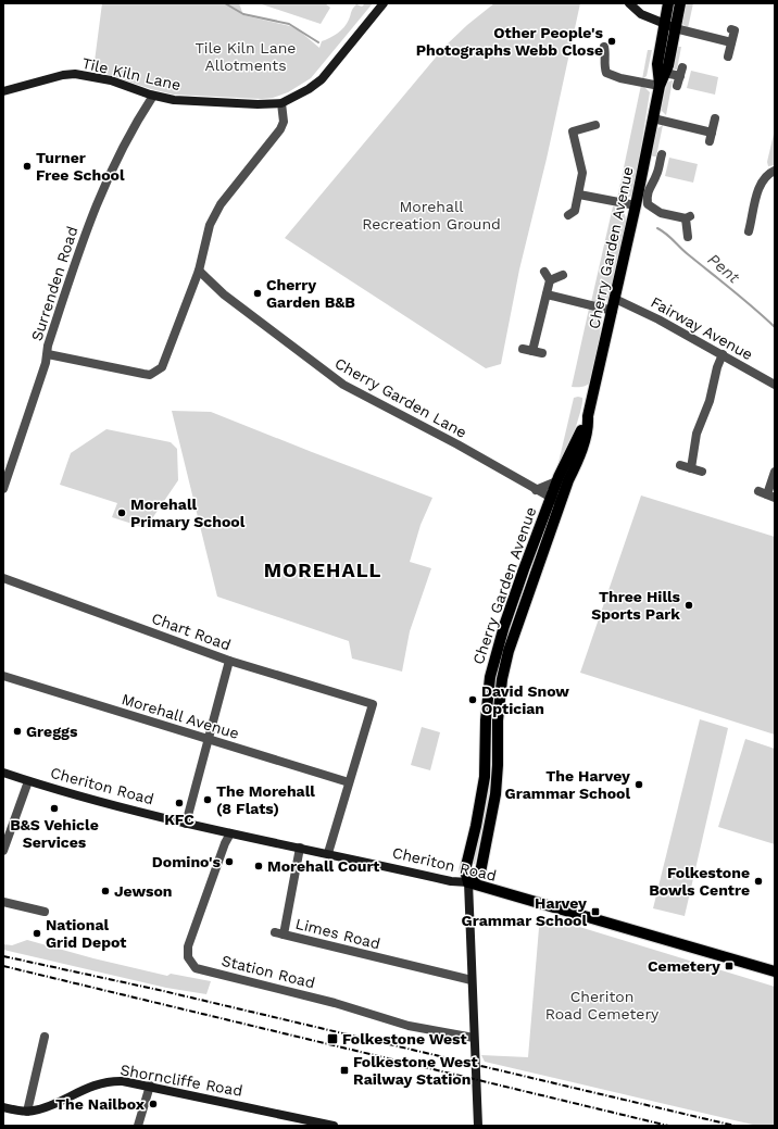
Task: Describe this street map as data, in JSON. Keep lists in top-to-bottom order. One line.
{"streets":{"main road":["Cherry Garden Avenue","Cheriton Road"],"street":["Tile Kiln Lane","Surrenden Road","Fairway Avenue","Cherry Garden Lane","Chart Road","Morehall Avenue","Limes Road","Station Road","Shorncliffe Road"]},"crossings":[["Tile Kiln Lane","Surrenden Road"],["Cherry Garden Avenue","Fairway Avenue"],["Cherry Garden Avenue","Cherry Garden Lane"],["Cherry Garden Avenue","Cheriton Road"],["Chart Road","Morehall Avenue"],["Cheriton Road","Limes Road"],["Cheriton Road","Station Road"]],"districts":["MOREHALL"],"water":["Pent"],"parks":["Tile Kiln Lane Allotments","Morehall Recreation Ground","Cheriton Road Cemetery"],"places":{"other":["Other People's Photographs Webb Close","Turner Free School","Cherry Garden B&B","Morehall Primary School","Three Hills Sports Park","David Snow Optician","Greggs","The Harvey Grammar School","The Morehall (8 Flats)","KFC","B&S Vehicle Services","Domino's","Morehall Court","Folkestone Bowls Centre","Jewson","National Grid Depot","The Nailbox"],"transit":["Harvey Grammar School","Cemetery","Folkestone West","Folkestone West Railway Station"]}}
